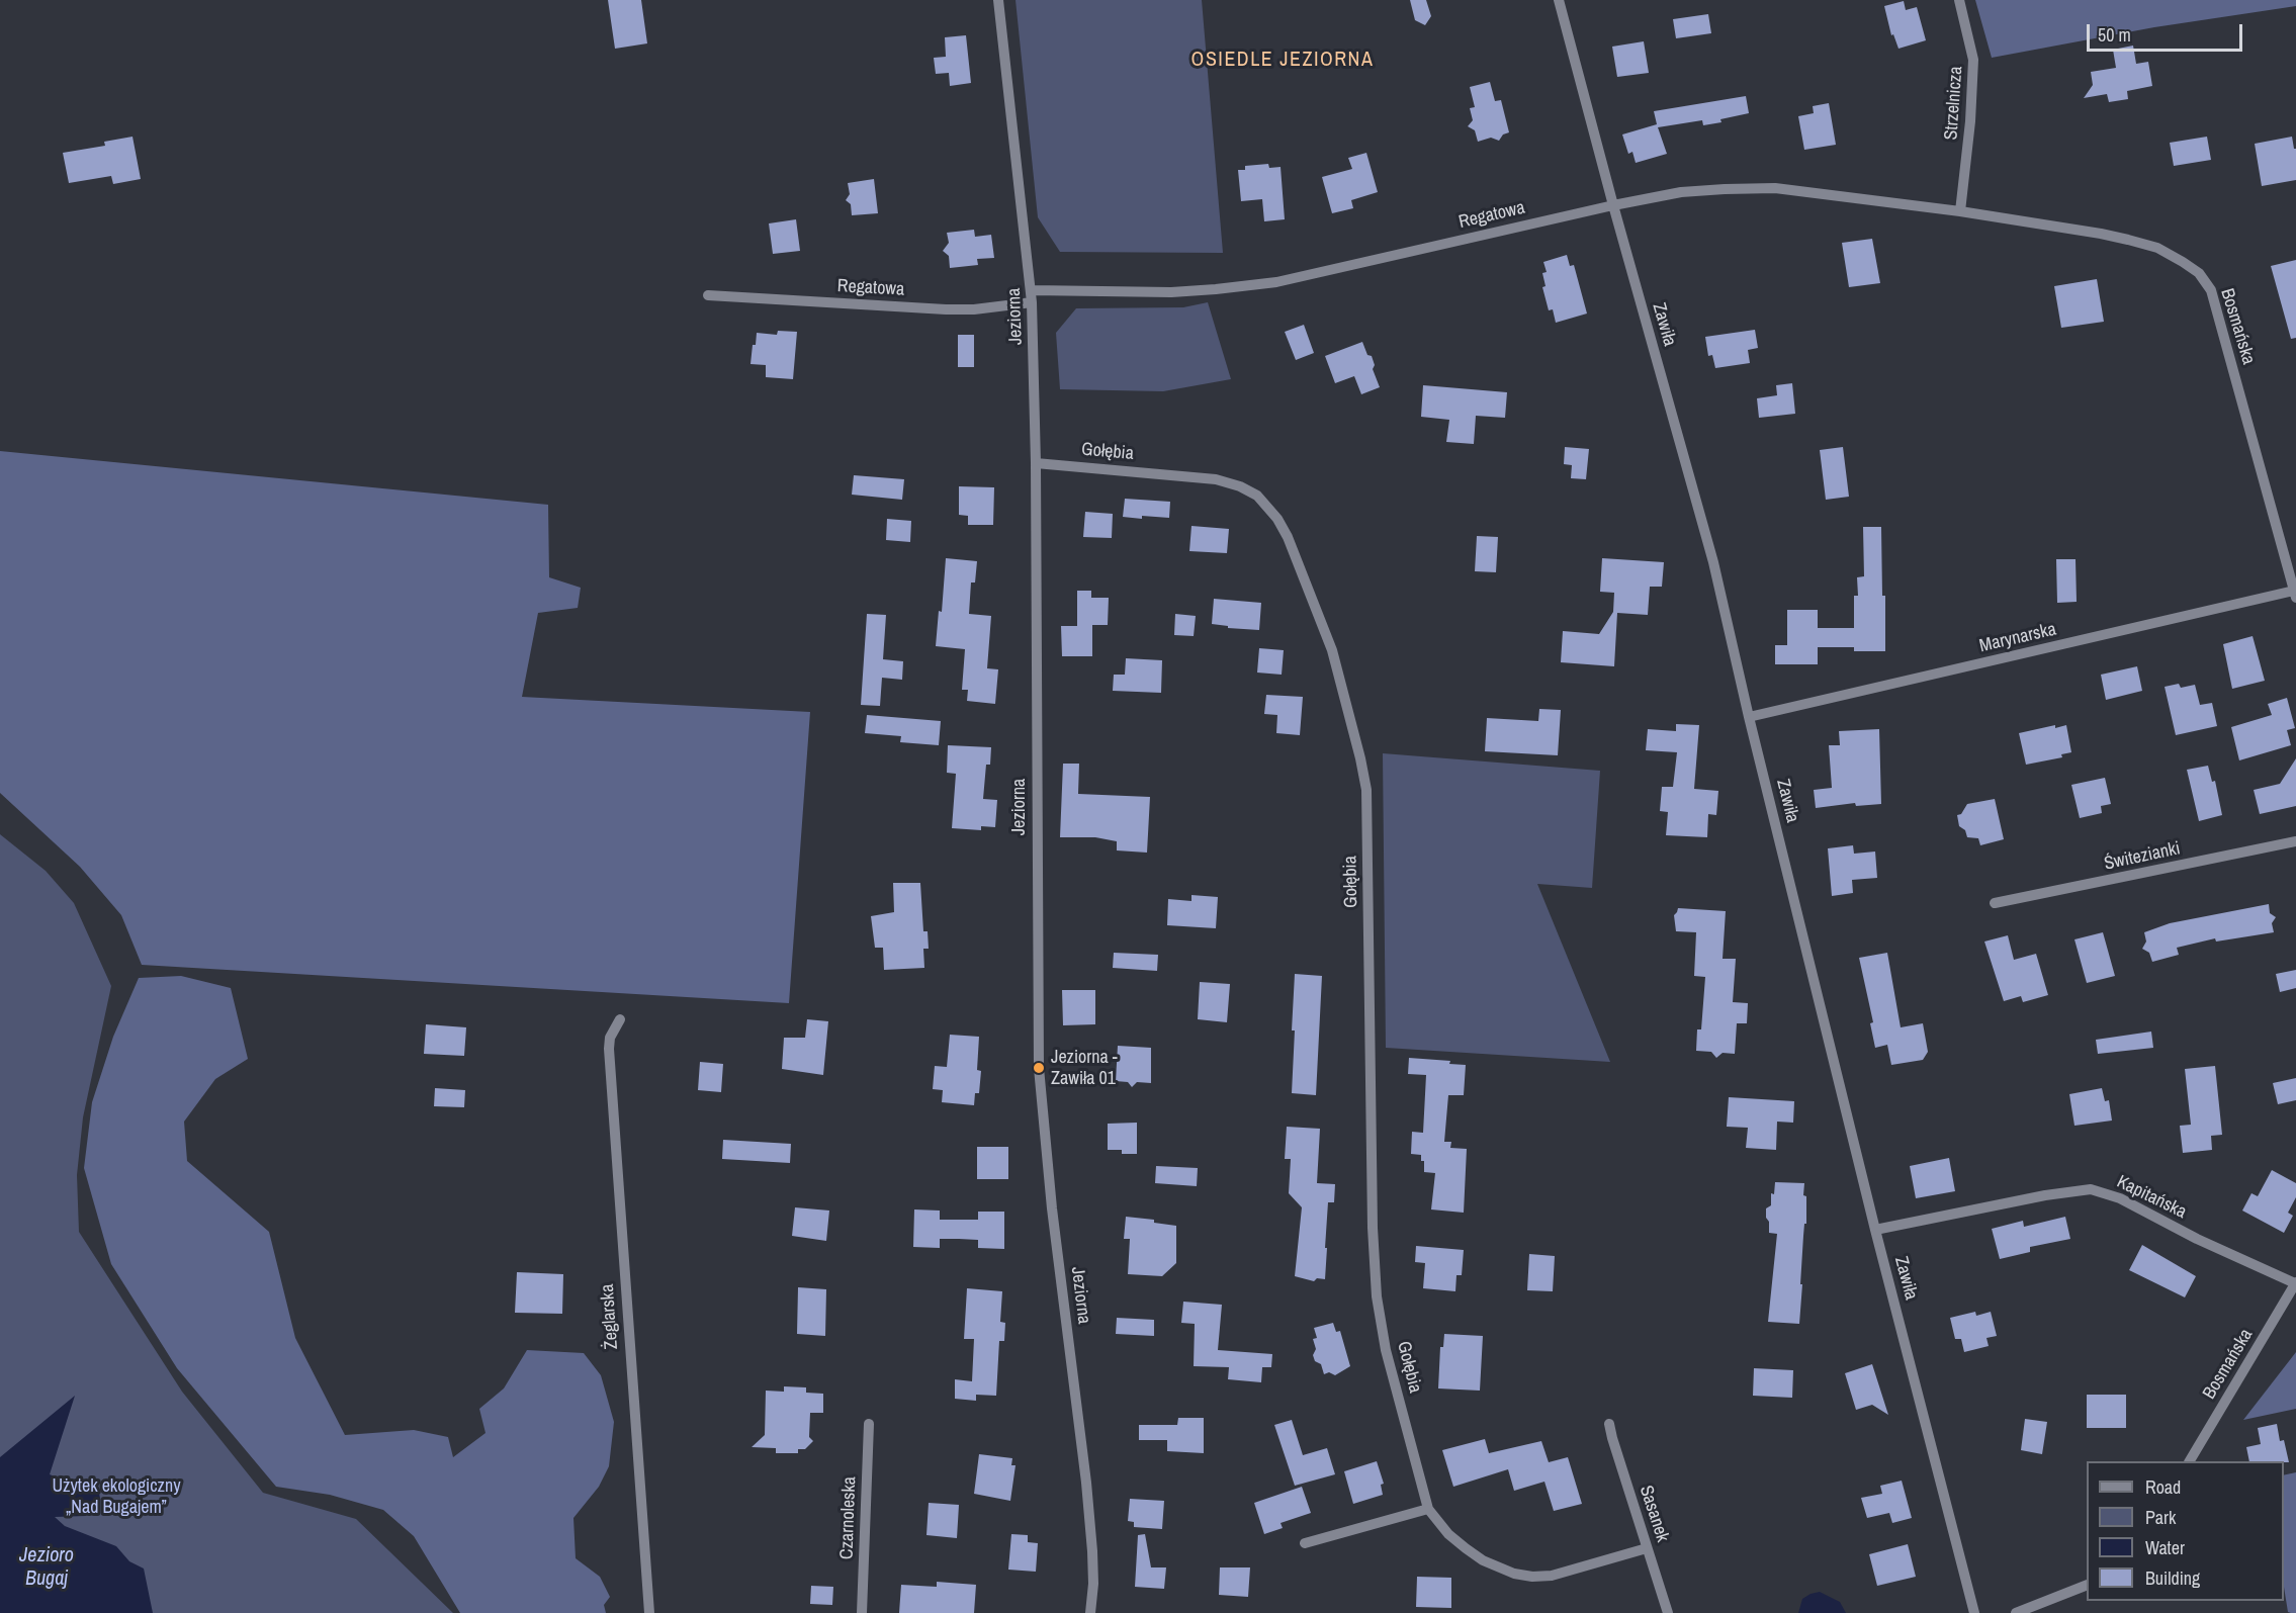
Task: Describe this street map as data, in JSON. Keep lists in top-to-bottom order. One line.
{"streets":{"street":["Strzelnicza","Regatowa","Jeziorna","Zawiła","Bosmańska","Gołębia","Marynarska","Świtezianki","Kapitańska","Żeglarska","Sasanek","Czarnoleska"]},"crossings":[["Strzelnicza","Regatowa"],["Strzelnicza","Bosmańska"],["Regatowa","Jeziorna"],["Regatowa","Zawiła"],["Regatowa","Bosmańska"],["Jeziorna","Gołębia"],["Zawiła","Marynarska"],["Zawiła","Kapitańska"],["Bosmańska","Marynarska"],["Bosmańska","Kapitańska"],["Gołębia","Sasanek"]],"districts":["OSIEDLE JEZIORNA"],"water":["Jezioro Bugaj"],"parks":["Użytek ekologiczny „Nad Bugajem”"],"places":["Jeziorna - Zawiła 01"],"legend":["Road","Park","Water","Building"],"scale_bar":"50 m"}
